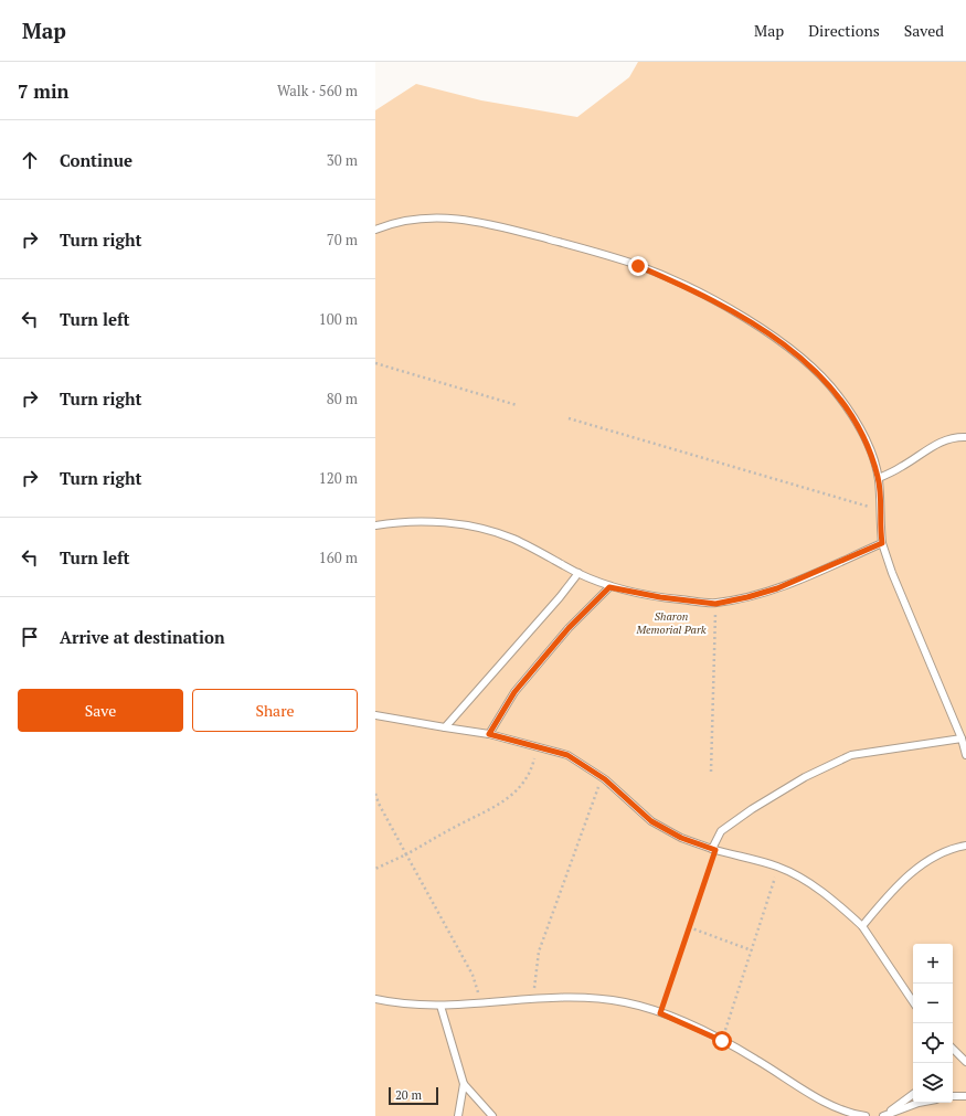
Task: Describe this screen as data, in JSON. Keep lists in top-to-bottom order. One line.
{"parks":["Sharon Memorial Park"],"scale_bar":"20 m","page":{"header":"Map","nav":["Map","Directions","Saved"],"heading":["7 min","Walk · 560 m"],"list":[["Continue","30 m"],["Turn right","70 m"],["Turn left","100 m"],["Turn right","80 m"],["Turn right","120 m"],["Turn left","160 m"],"Arrive at destination"],"buttons":["Save","Share"],"map_buttons":["+","−"],"scale":"20 m"}}
